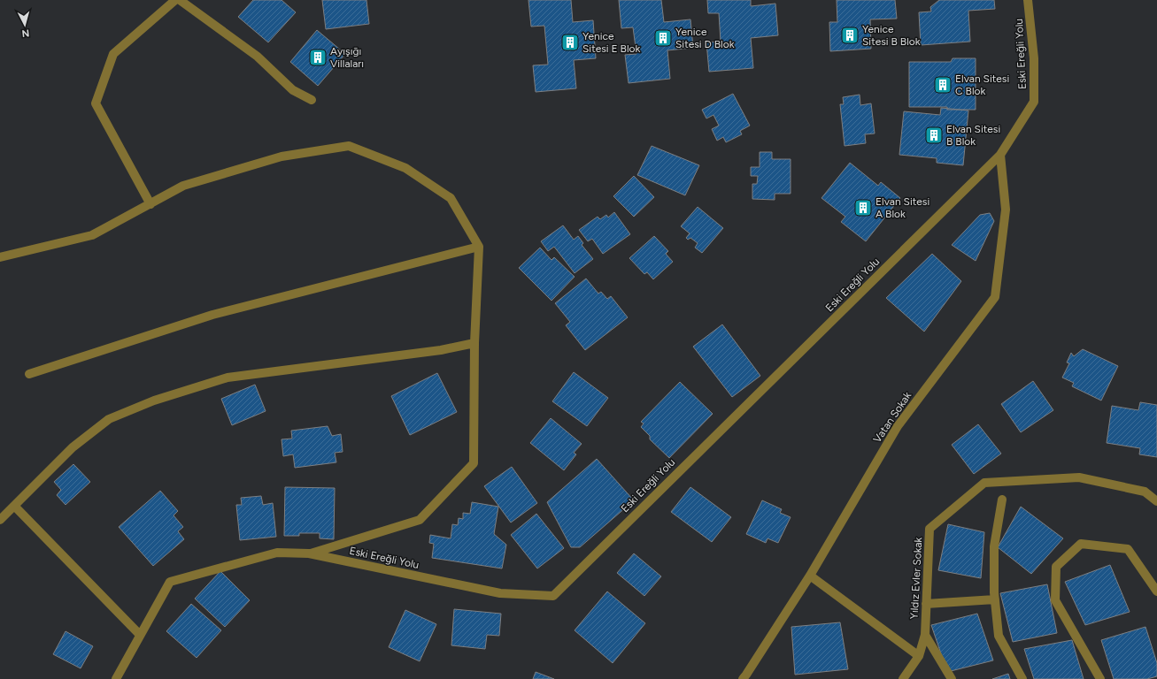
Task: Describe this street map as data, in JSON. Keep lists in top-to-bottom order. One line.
{"streets":{"street":["Eski Ereğli Yolu","Vatan Sokak","Yıldız Evler Sokak"]},"crossings":[["Eski Ereğli Yolu","Vatan Sokak"]],"places":{"building":["Yenice Sitesi B Blok","Yenice Sitesi D Blok","Yenice Sitesi E Blok","Ayışığı Villaları","Elvan Sitesi C Blok","Elvan Sitesi B Blok","Elvan Sitesi A Blok"]},"north":"bottom"}
